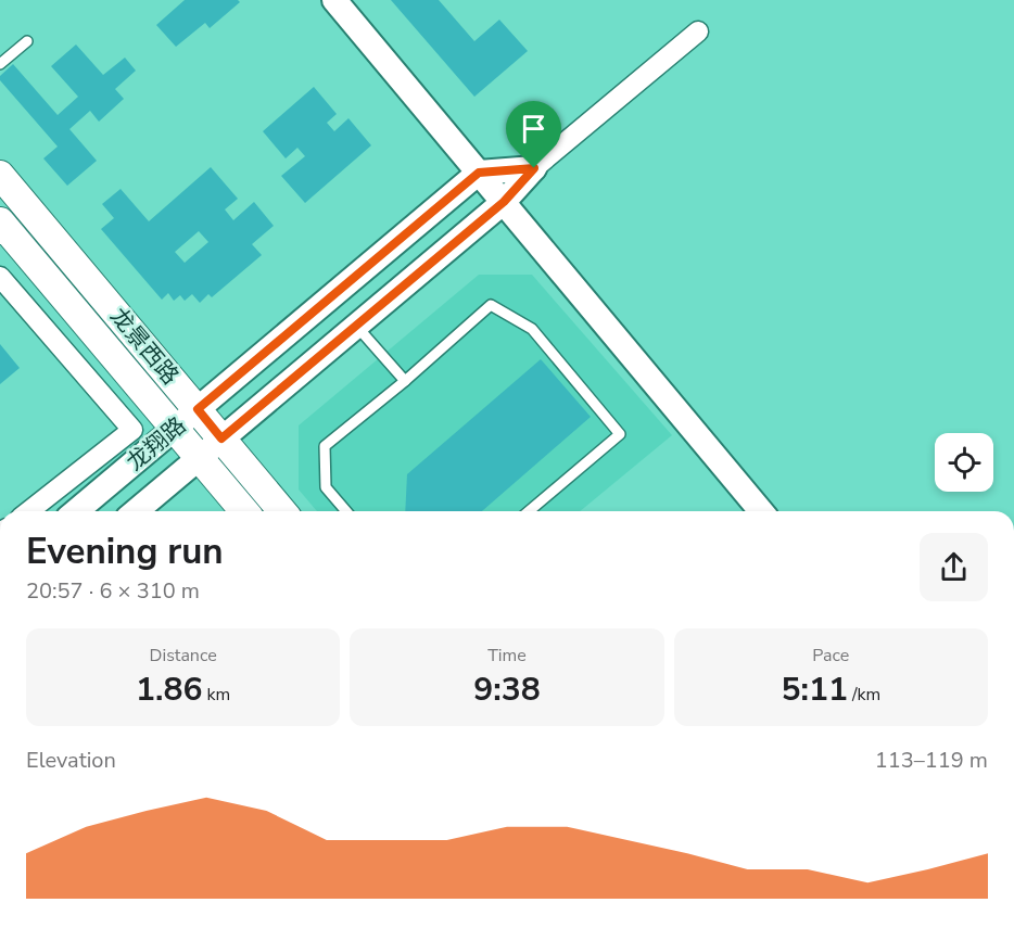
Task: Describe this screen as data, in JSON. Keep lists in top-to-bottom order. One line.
{"streets":{"main road":["龙景西路"],"street":["龙翔路"]},"crossings":[["龙景西路","龙翔路"]],"page":{"heading":["Evening run","20:57 · 6 × 310 m"],"stats":[["Distance","1.86 km"],["Time","9:38"],["Pace","5:11 /km"]],"chart":["Elevation","113–119 m"]}}
